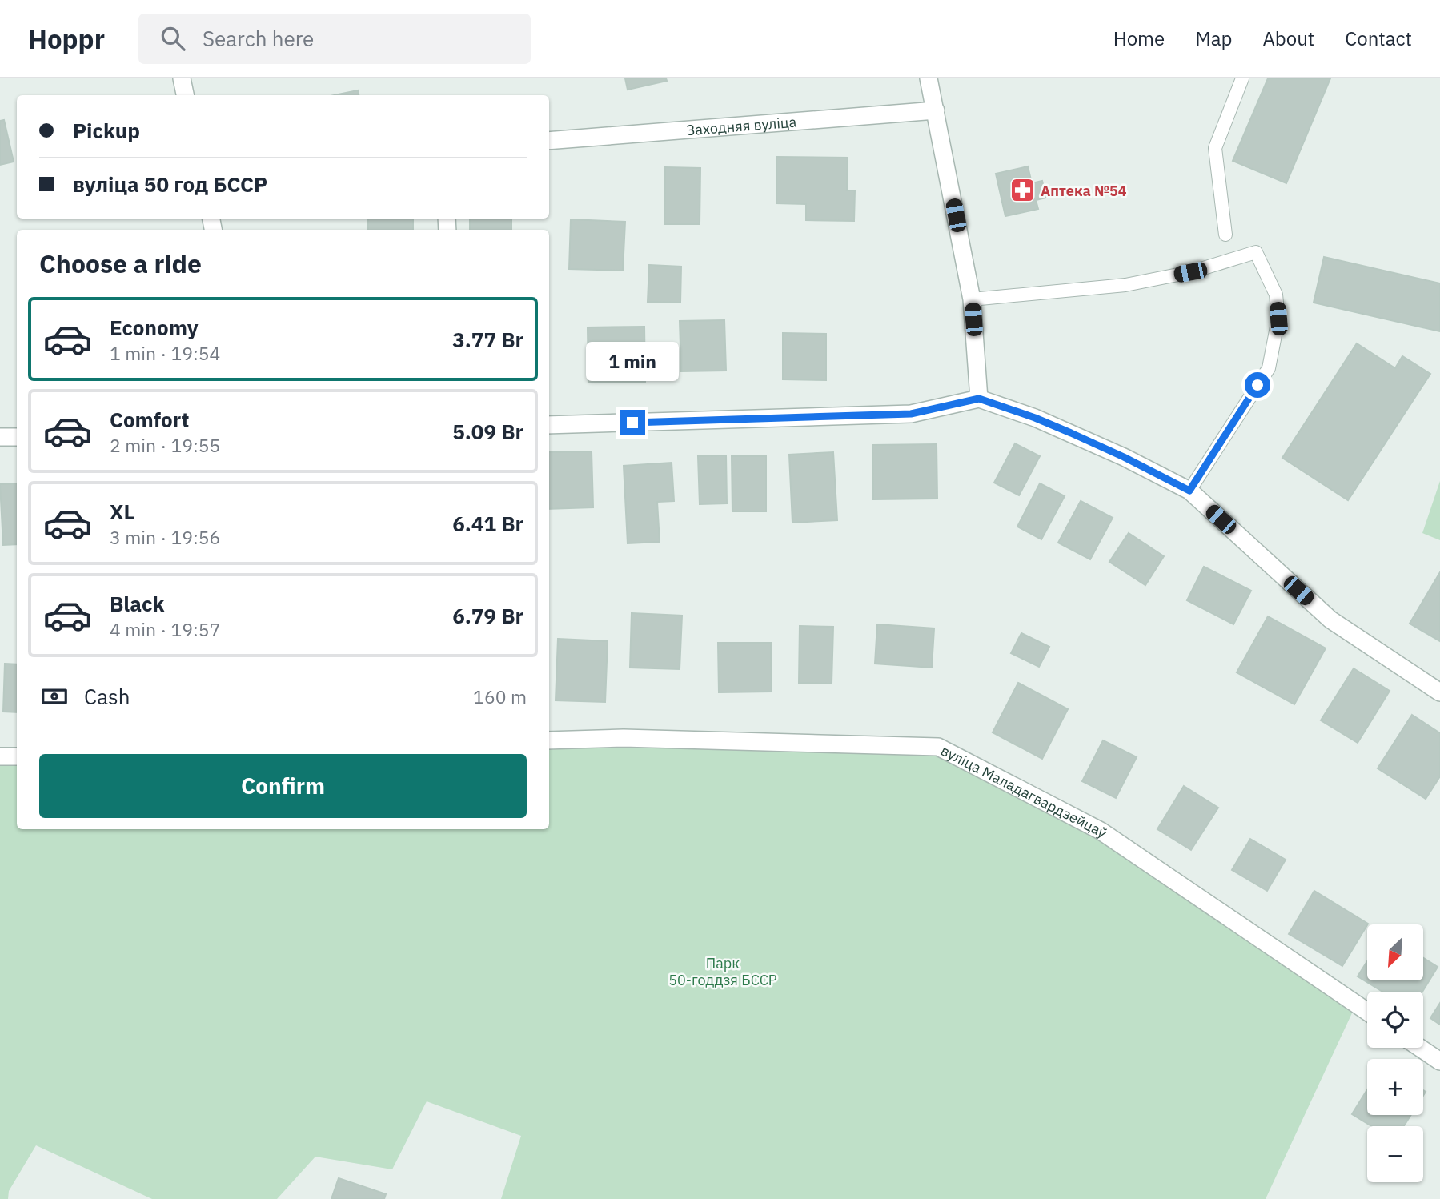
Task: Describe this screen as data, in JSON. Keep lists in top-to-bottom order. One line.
{"streets":{"street":["Заходняя вуліца","вуліца Маладагвардзейцаў"]},"parks":["Парк 50-годдзя БССР"],"places":{"pharmacy":["Аптека №54"]},"north":"bottom left","page":{"header":"Hoppr","search":"Search here","nav":["Home","Map","About","Contact"],"banner":["Pickup","вуліца 50 год БССР"],"heading":"Choose a ride","list":[{"name":"Economy","note":"1 min · 19:54","value":"3.77 Br"},{"name":"Comfort","note":"2 min · 19:55","value":"5.09 Br"},{"name":"XL","note":"3 min · 19:56","value":"6.41 Br"},{"name":"Black","note":"4 min · 19:57","value":"6.79 Br"}],"bubble":"1 min","pay":["Cash","160 m"],"buttons":"Confirm","map_buttons":["+","−"]}}
